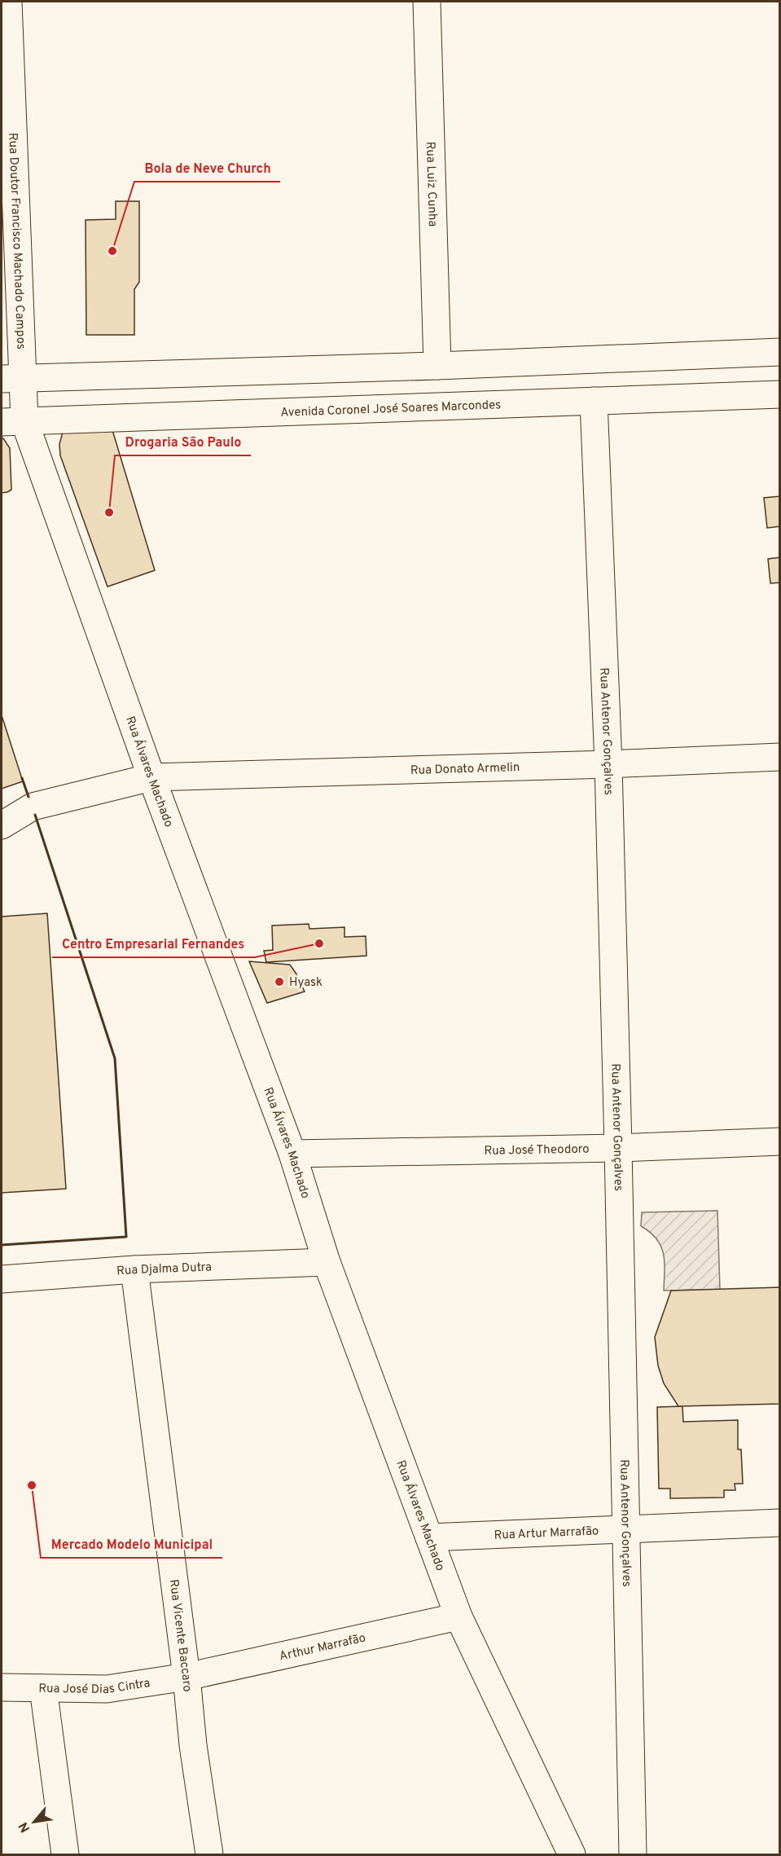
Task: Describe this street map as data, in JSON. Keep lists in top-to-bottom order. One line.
{"streets":{"street":["Rua Luiz Cunha","Rua Doutor Francisco Machado Campos","Avenida Coronel José Soares Marcondes","Rua Antenor Gonçalves","Rua Donato Armelin","Rua Álvares Machado","Rua José Theodoro","Rua Djalma Dutra","Rua Artur Marrafão","Rua Vicente Baccaro","Arthur Marrafão","Rua José Dias Cintra"]},"crossings":[["Rua Doutor Francisco Machado Campos","Avenida Coronel José Soares Marcondes"],["Rua Doutor Francisco Machado Campos","Rua Álvares Machado"],["Avenida Coronel José Soares Marcondes","Rua Antenor Gonçalves"],["Avenida Coronel José Soares Marcondes","Rua Álvares Machado"],["Rua Antenor Gonçalves","Rua Donato Armelin"],["Rua Antenor Gonçalves","Rua José Theodoro"],["Rua Antenor Gonçalves","Rua Artur Marrafão"],["Rua Donato Armelin","Rua Álvares Machado"],["Rua Álvares Machado","Rua José Theodoro"],["Rua Álvares Machado","Rua Djalma Dutra"],["Rua Álvares Machado","Rua Artur Marrafão"],["Rua Álvares Machado","Arthur Marrafão"],["Rua Djalma Dutra","Rua Vicente Baccaro"],["Rua Vicente Baccaro","Arthur Marrafão"],["Rua Vicente Baccaro","Rua José Dias Cintra"],["Arthur Marrafão","Rua José Dias Cintra"]],"places":["Bola de Neve Church","Drogaria São Paulo","Centro Empresarial Fernandes","Hyask","Mercado Modelo Municipal"],"north":"bottom left"}
